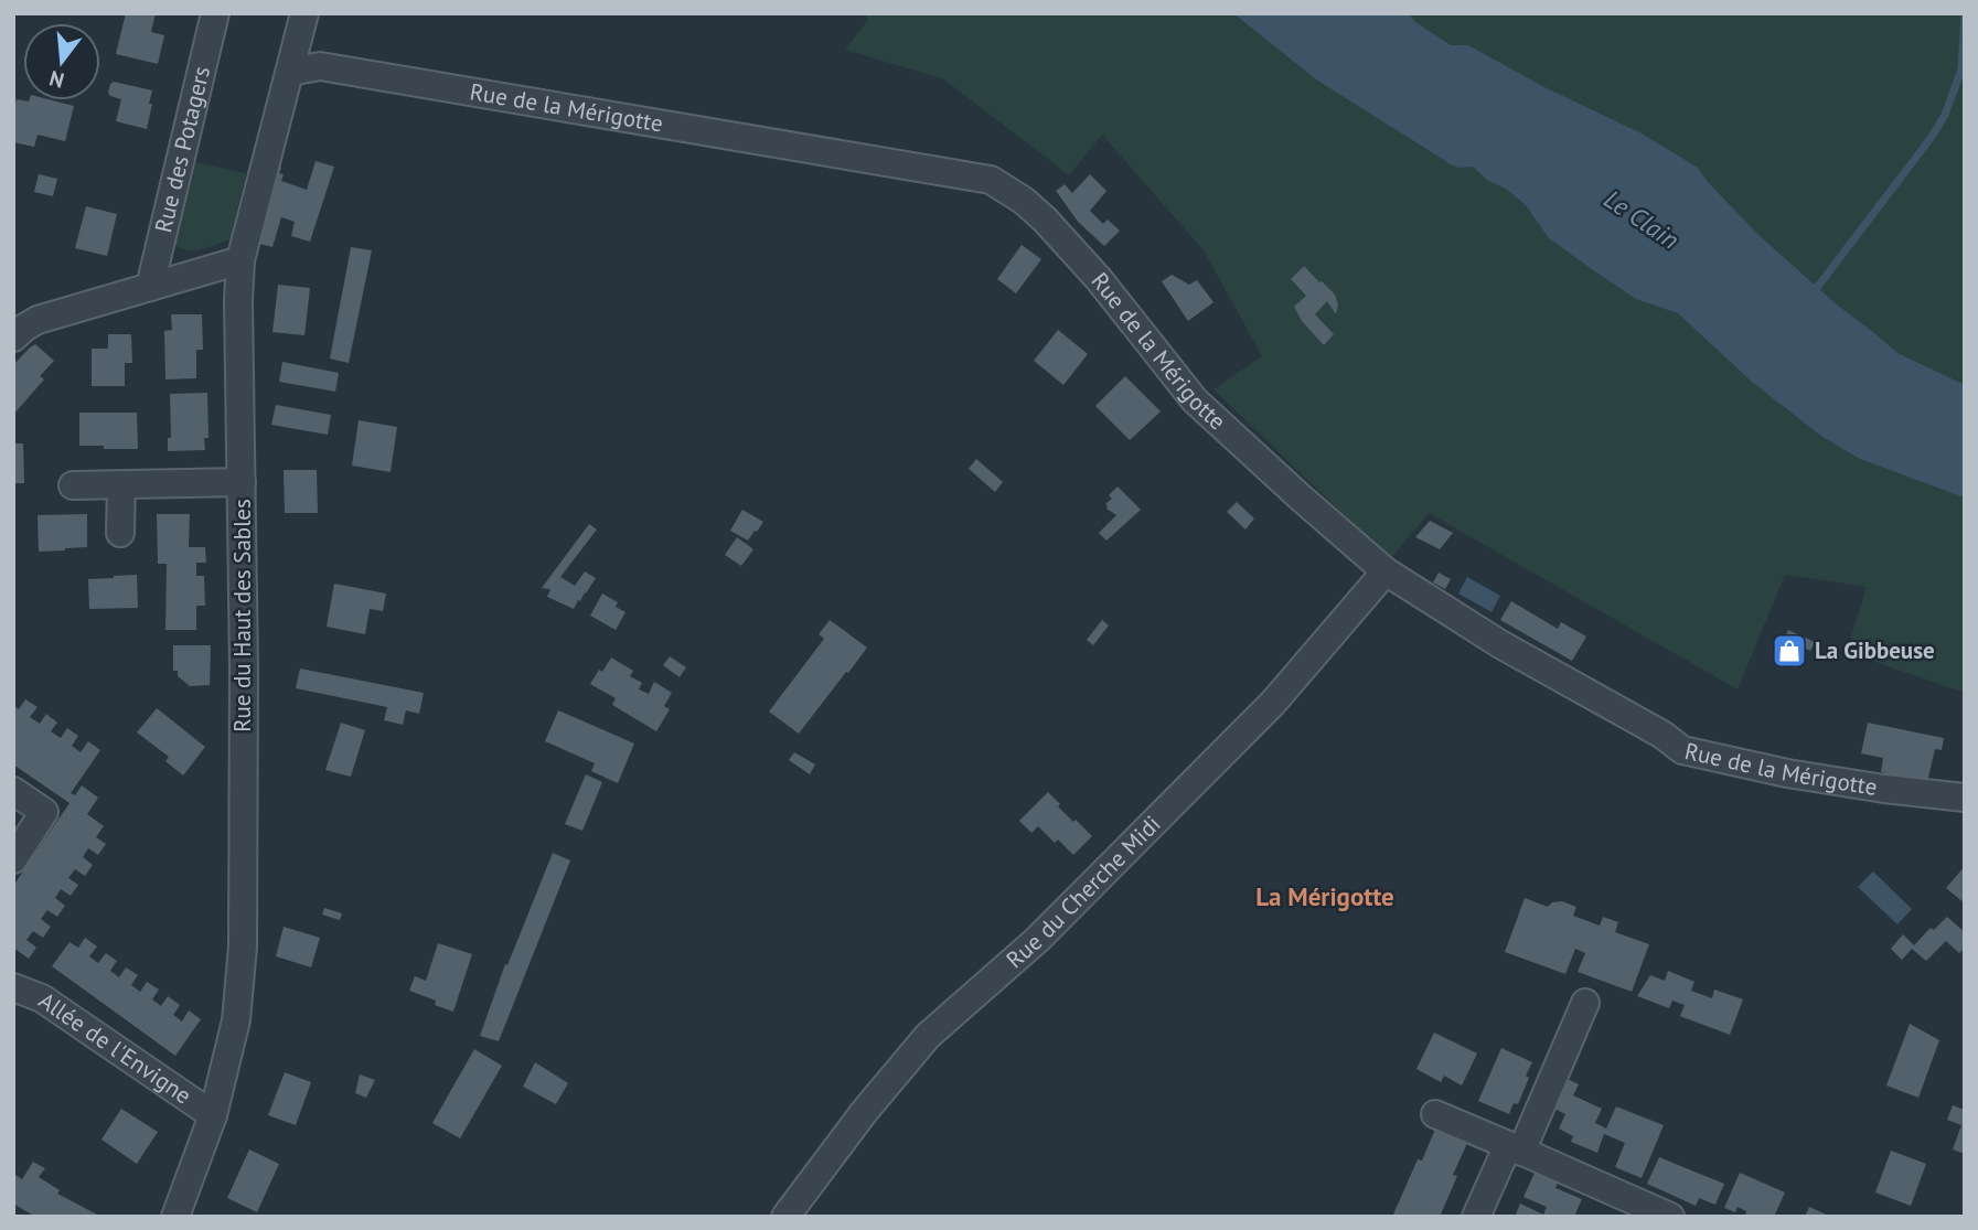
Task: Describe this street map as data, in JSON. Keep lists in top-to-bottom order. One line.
{"streets":{"street":["Rue de la Mérigotte","Rue des Potagers","Rue du Haut des Sables","Rue du Cherche Midi","Allée de l'Envigne"]},"crossings":[["Rue de la Mérigotte","Rue du Haut des Sables"],["Rue de la Mérigotte","Rue du Cherche Midi"],["Rue du Haut des Sables","Allée de l'Envigne"]],"districts":["La Mérigotte"],"water":["Le Clain"],"places":{"shop":["La Gibbeuse"]},"north":"bottom"}
